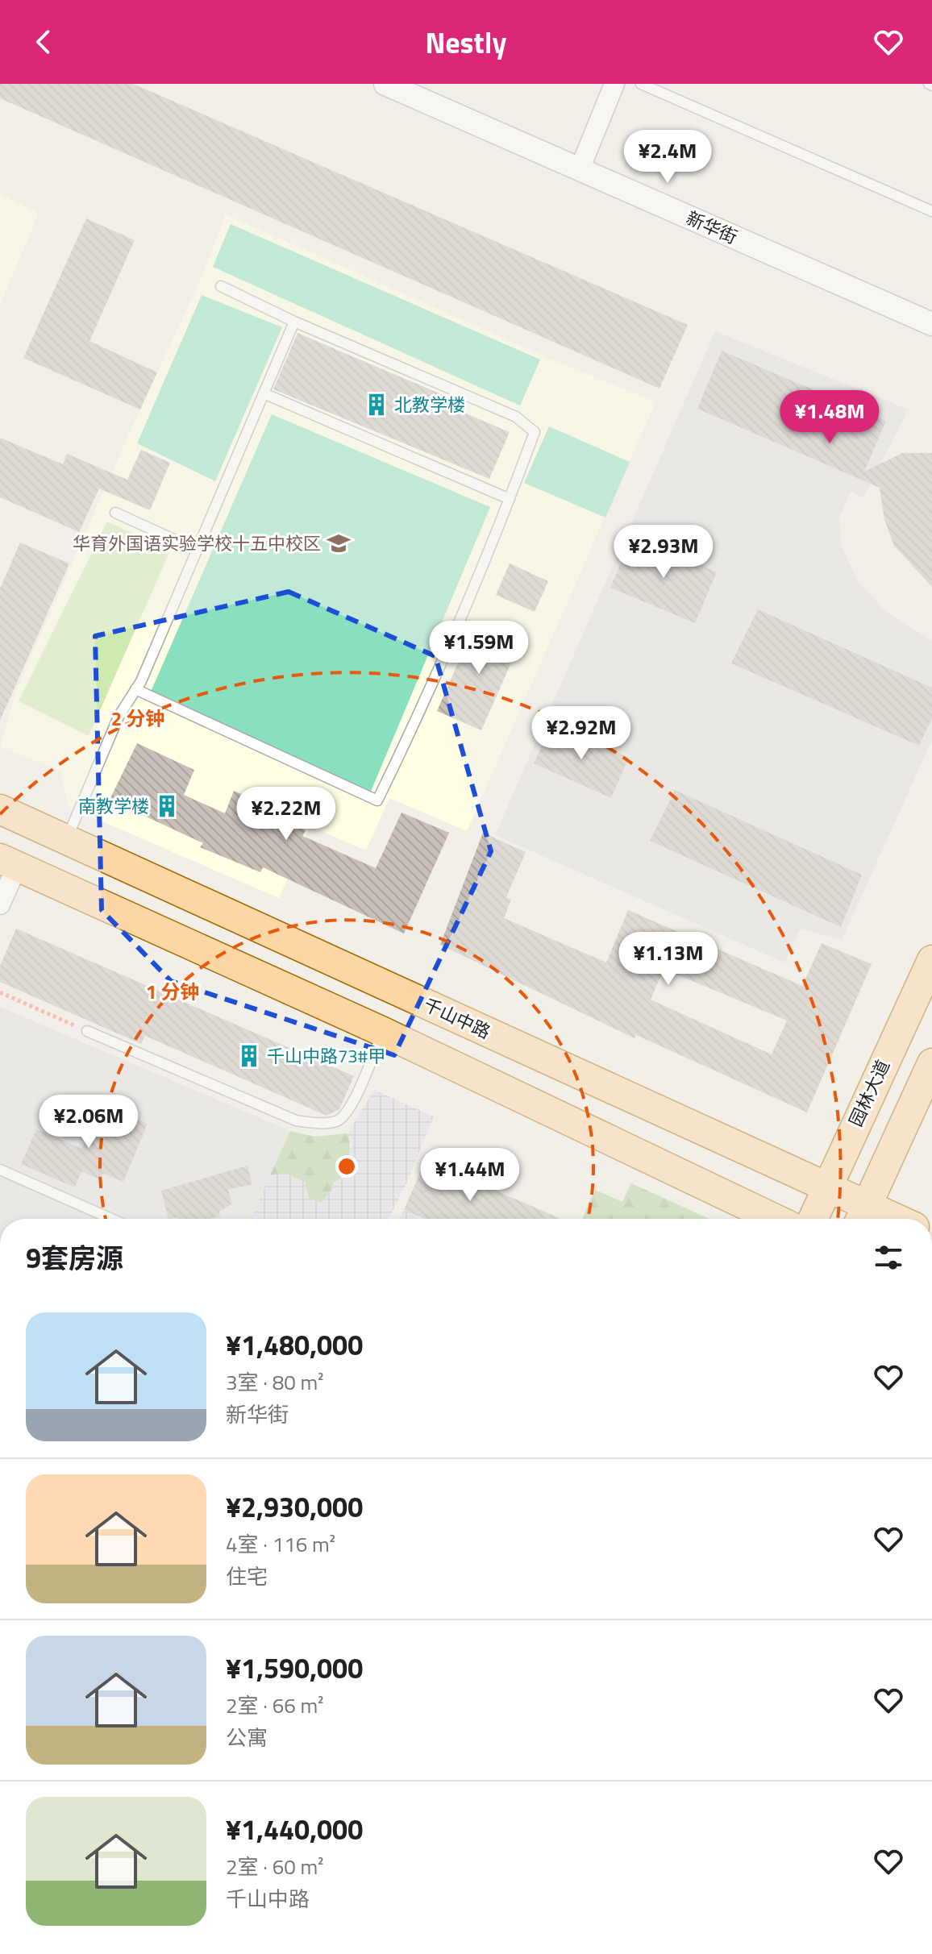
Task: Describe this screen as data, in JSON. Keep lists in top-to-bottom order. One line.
{"streets":{"main road":["千山中路","园林大道"],"street":["新华街"]},"crossings":[["千山中路","园林大道"]],"places":{"building":["北教学楼","南教学楼","千山中路73#甲"],"school or university":["华育外国语实验学校十五中校区"]},"page":{"header":"Nestly","price":["¥2.4M","¥1.48M","¥2.93M","¥1.59M","¥2.92M","¥2.22M","¥1.13M","¥2.06M","¥1.44M"],"heading":"9套房源","list":[{"name":"¥1,480,000","note":"3室 · 80 m² · 新华街"},{"name":"¥2,930,000","note":"4室 · 116 m² · 住宅"},{"name":"¥1,590,000","note":"2室 · 66 m² · 公寓"},{"name":"¥1,440,000","note":"2室 · 60 m² · 千山中路"}]},"rings":["2 分钟","1 分钟"]}
